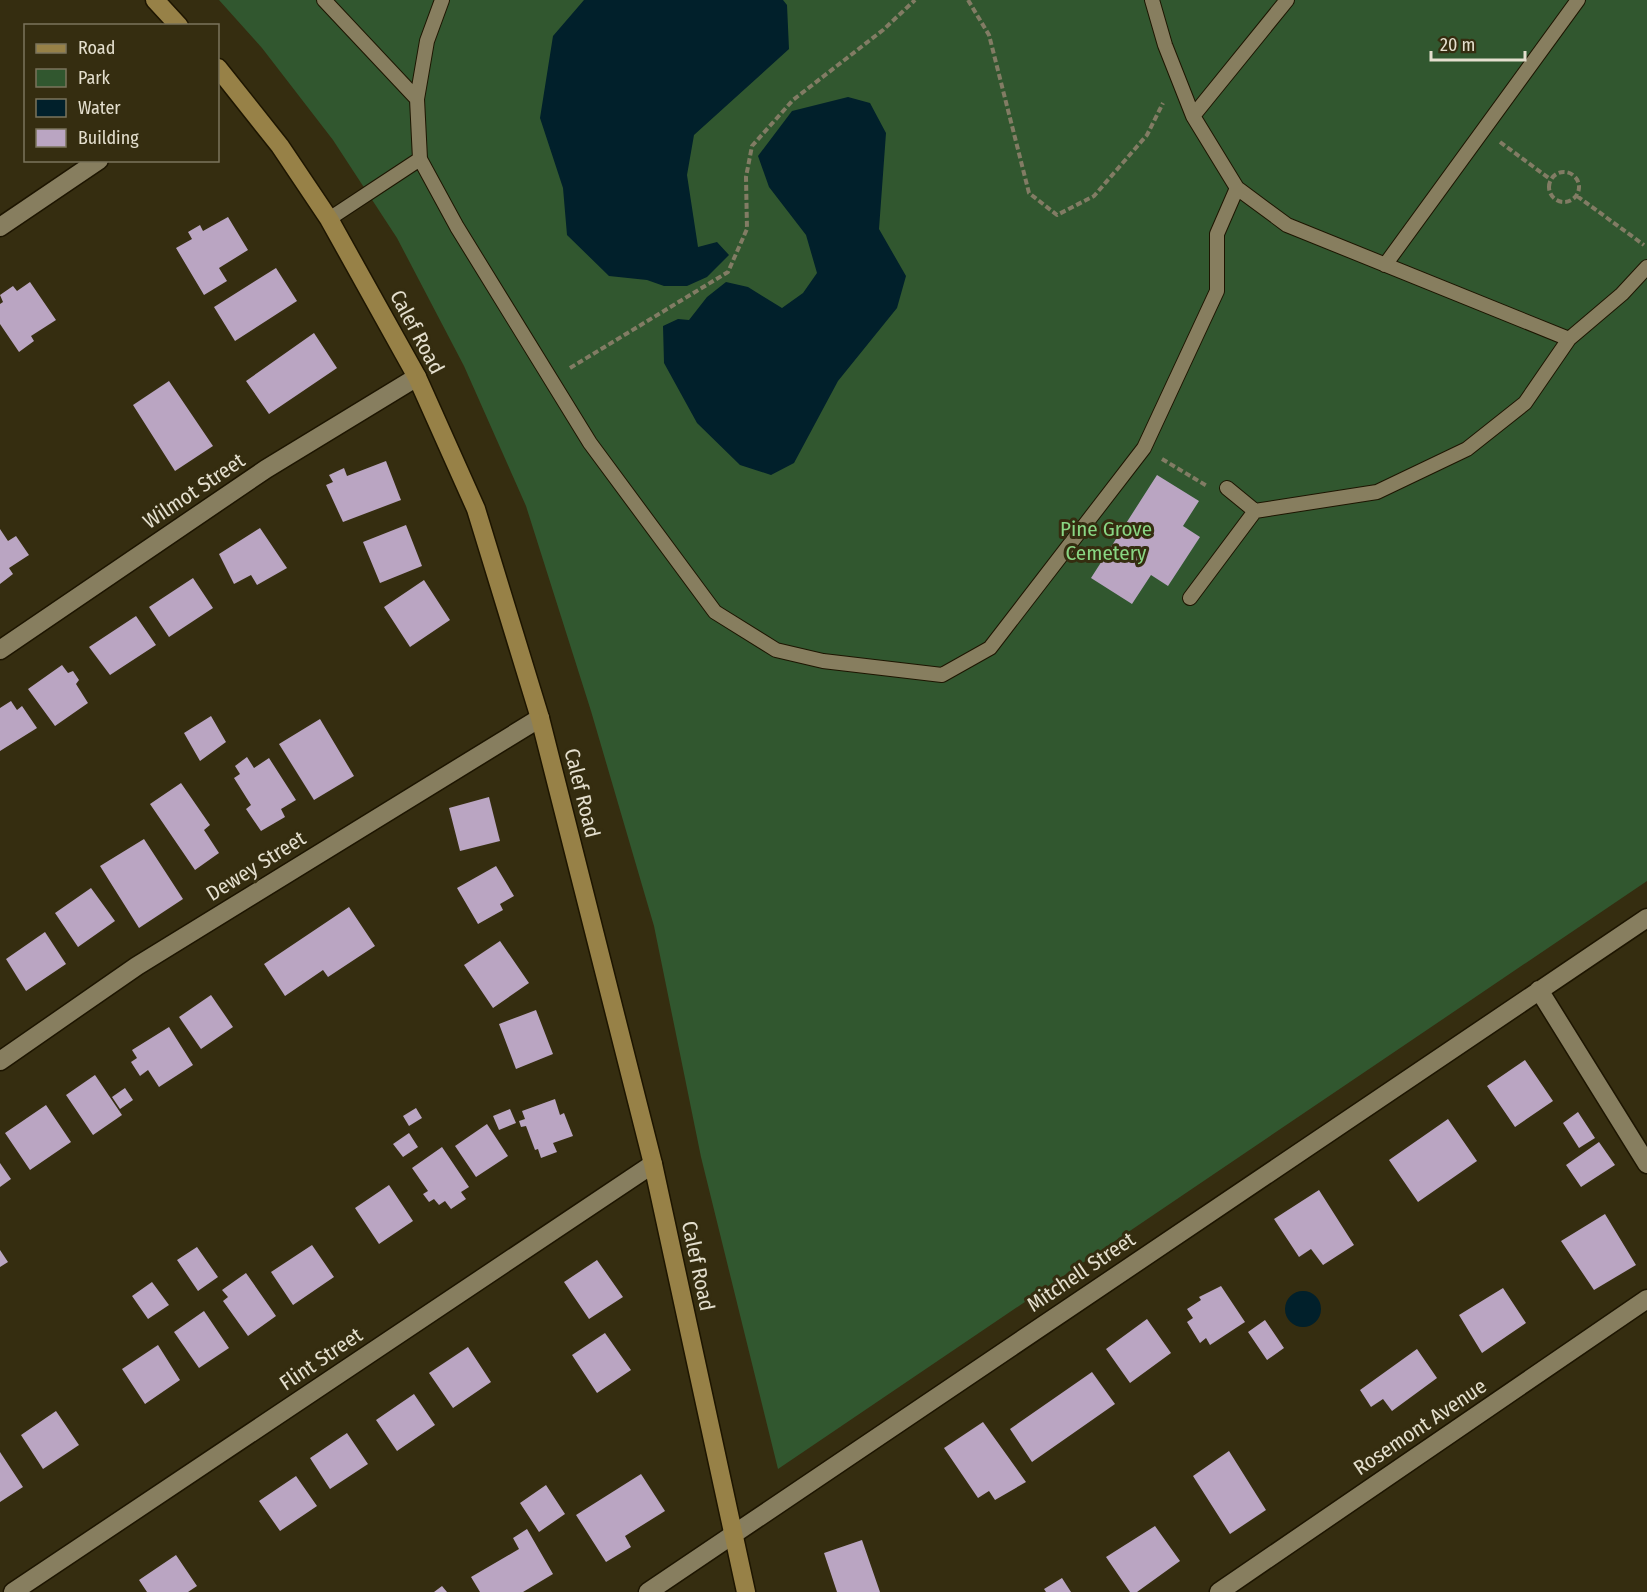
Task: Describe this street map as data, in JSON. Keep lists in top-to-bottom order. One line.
{"streets":{"main road":["Calef Road"],"street":["Wilmot Street","Dewey Street","Mitchell Street","Flint Street","Rosemont Avenue"]},"crossings":[["Calef Road","Wilmot Street"],["Calef Road","Dewey Street"],["Calef Road","Mitchell Street"],["Calef Road","Flint Street"]],"parks":["Pine Grove Cemetery"],"legend":["Road","Park","Water","Building"],"scale_bar":"20 m"}
